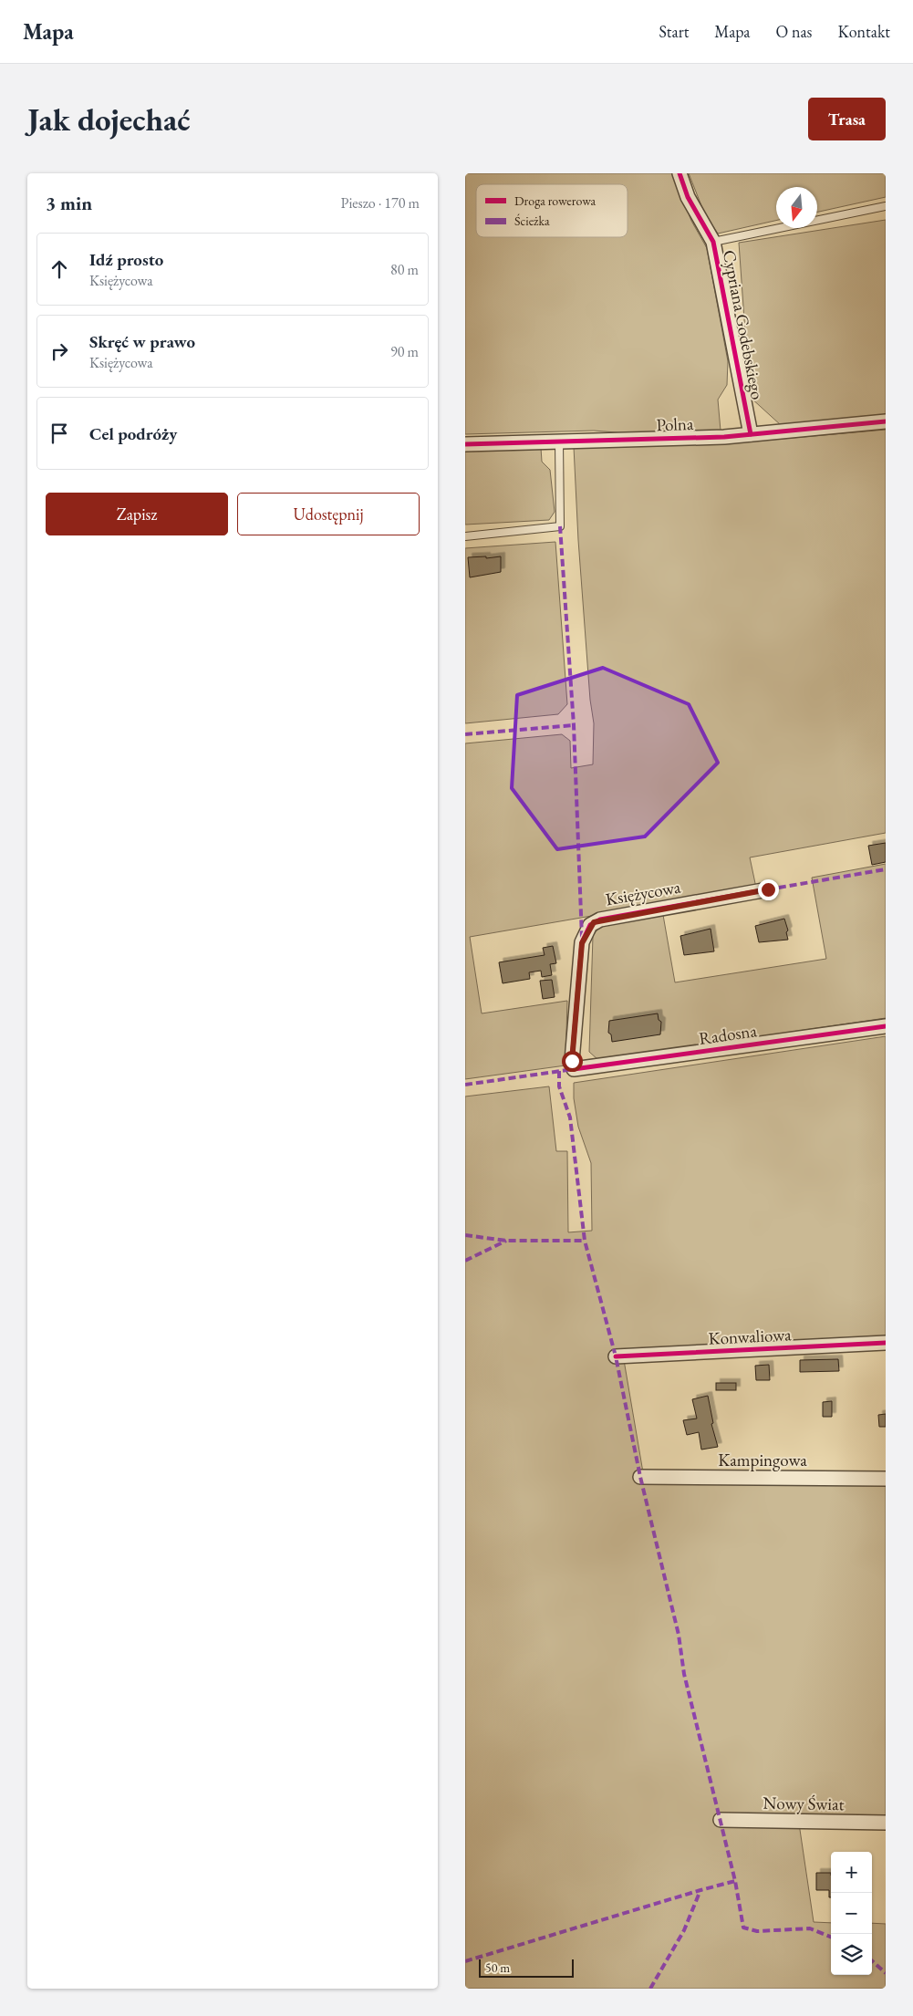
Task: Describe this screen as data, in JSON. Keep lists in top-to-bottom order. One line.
{"streets":{"street":["Cypriana Godebskiego","Polna","Księżycowa","Radosna","Konwaliowa","Kampingowa","Nowy Świat"]},"crossings":[["Cypriana Godebskiego","Polna"],["Księżycowa","Radosna"]],"legend":["Droga rowerowa","Ścieżka"],"scale_bar":"50 m","north":"bottom","page":{"header":"Mapa","nav":["Start","Mapa","O nas","Kontakt"],"buttons":["Trasa",["Zapisz","Udostępnij"]],"title":"Jak dojechać","heading":["3 min","Pieszo · 170 m"],"list":[["Idź prosto","Księżycowa","80 m"],["Skręć w prawo","Księżycowa","90 m"],"Cel podróży"],"map_buttons":["+","−"],"scale":"50 m"}}
